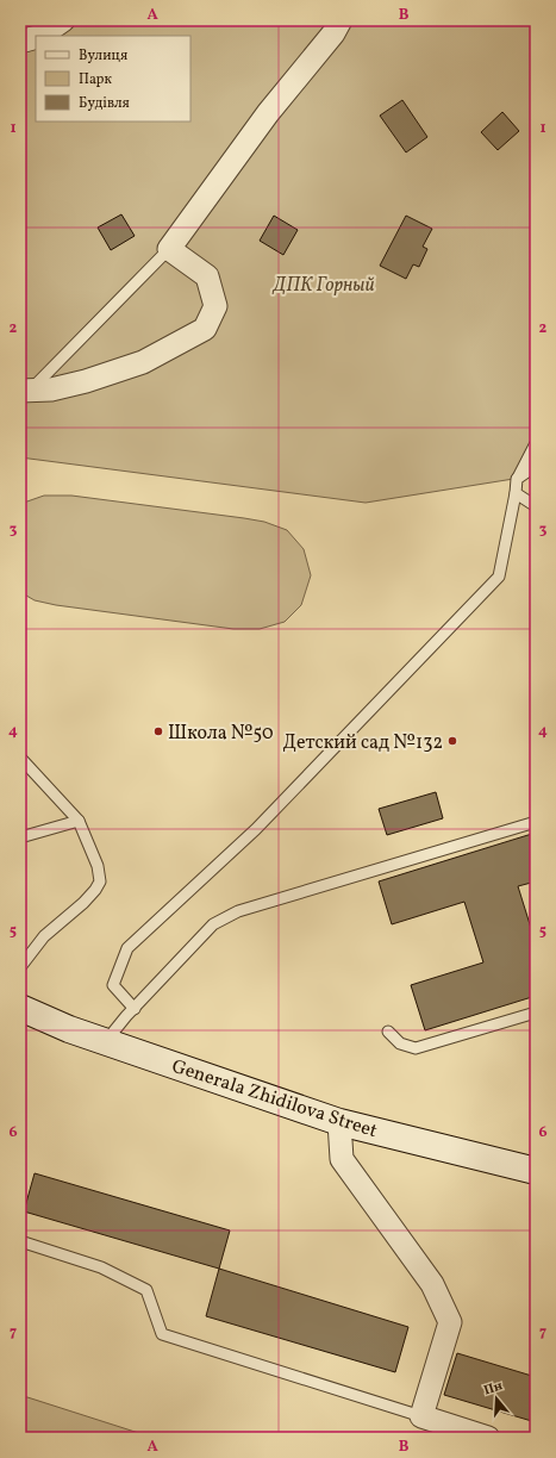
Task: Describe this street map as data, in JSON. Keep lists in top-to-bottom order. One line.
{"streets":{"main road":["Generala Zhidilova Street"]},"parks":["ДПК Горный"],"places":["Школа №50","Детский сад №132"],"legend":["Вулиця","Парк","Будівля"],"north":"top","grid":{"columns":["A","B"],"rows":["1","2","3","4","5","6","7"]}}
